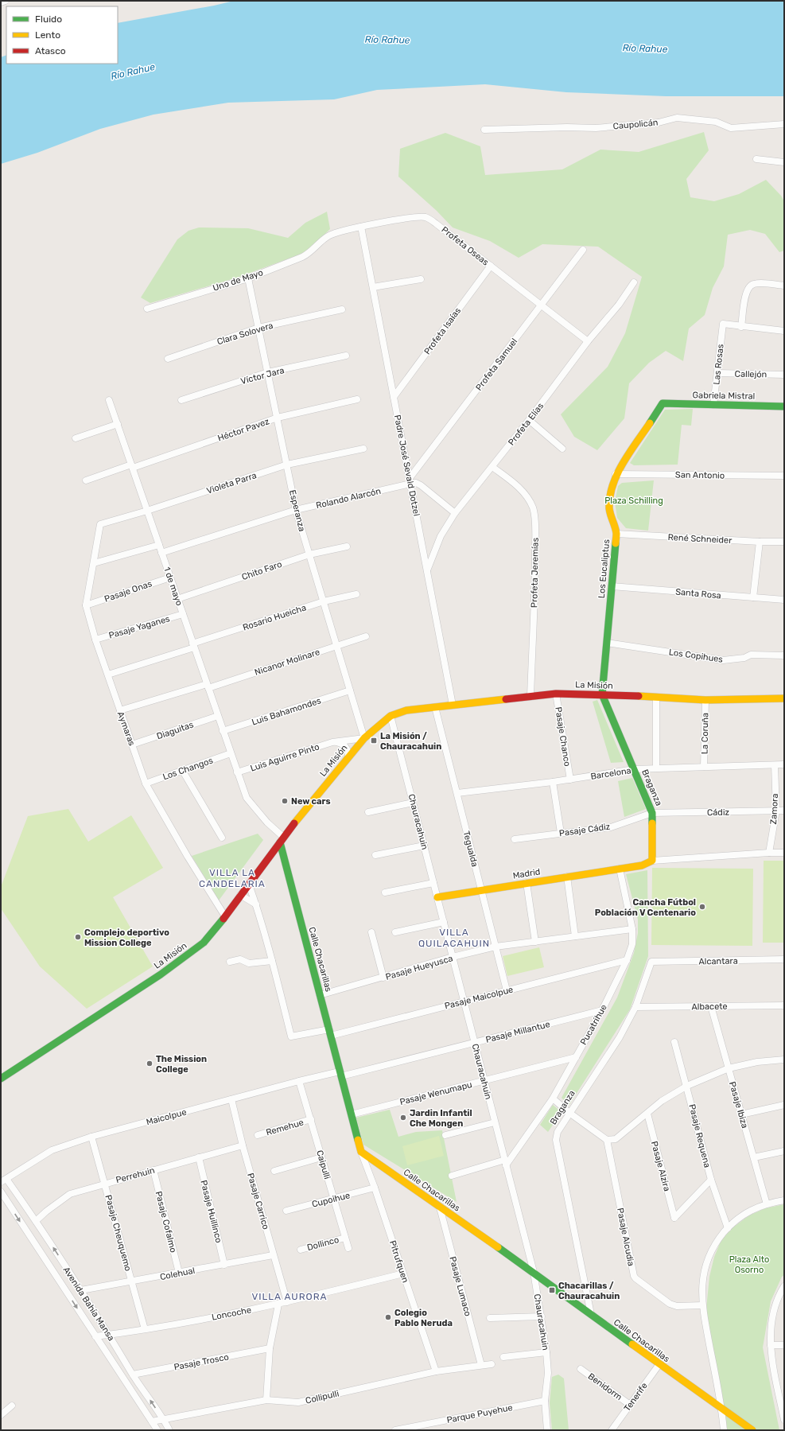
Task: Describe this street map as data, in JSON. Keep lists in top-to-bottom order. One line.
{"streets":{"street":["Caupolicán","Profeta Oseas","Uno de Mayo","Profeta Isaías","Clara Solovera","Profeta Samuel","Las Rosas","Callejón","Víctor Jara","Gabriela Mistral","Profeta Elías","Héctor Pavez","Padre José Sevald Dotzel","San Antonio","Violeta Parra","Rolando Alarcón","Esperanza","René Schneider","Los Eucaliptus","Chito Faro","Profeta Jeremías","1 de mayo","Pasaje Onas","Santa Rosa","Rosario Hueicha","Pasaje Yaganes","Los Copihues","Nicanor Molinare","La Misión","Luis Bahamondes","Aymaras","Diaguitas","La Coruña","Pasaje Chanco","Luis Aguirre Pinto","Los Changos","Barcelona","Braganza","Zamora","Cádiz","Chauracahuin","Pasaje Cádiz","Tegualda","Madrid","Calle Chacarillas","Alcantara","Pasaje Hueyusca","Pasaje Maicolpue","Albacete","Pucatrihue","Pasaje Millantue","Pasaje Wenumapu","Pasaje Ibiza","Maicolpue","Remehue","Pasaje Requena","Caipulli","Pasaje Alzira","Perrehuin","Cupoihue","Pasaje Carrico","Pasaje Huillinco","Pasaje Cofalmo","Pasaje Cheuquemo","Pasaje Alcudia","Dollinco","Pitrufquen","Colehual","Pasaje Lumaco","Avenida Bahía Mansa","Loncoche","Pasaje Trosco","Benidorm","Collipulli","Tenerife","Parque Puyehue"]},"crossings":[["Profeta Oseas","Uno de Mayo"],["Profeta Oseas","Profeta Isaías"],["Profeta Oseas","Profeta Samuel"],["Profeta Oseas","Profeta Elías"],["Profeta Oseas","Padre José Sevald Dotzel"],["Uno de Mayo","Esperanza"],["Profeta Isaías","Padre José Sevald Dotzel"],["Clara Solovera","Esperanza"],["Profeta Samuel","Padre José Sevald Dotzel"],["Profeta Samuel","Rolando Alarcón"],["Las Rosas","Callejón"],["Las Rosas","Gabriela Mistral"],["Víctor Jara","Esperanza"],["Gabriela Mistral","Los Eucaliptus"],["Profeta Elías","Padre José Sevald Dotzel"],["Profeta Elías","Profeta Jeremías"],["Héctor Pavez","Esperanza"],["Héctor Pavez","1 de mayo"],["Padre José Sevald Dotzel","Rolando Alarcón"],["Padre José Sevald Dotzel","La Misión"],["San Antonio","Los Eucaliptus"],["Violeta Parra","Esperanza"],["Violeta Parra","1 de mayo"],["Violeta Parra","Aymaras"],["Rolando Alarcón","Esperanza"],["Rolando Alarcón","1 de mayo"],["Esperanza","Chito Faro"],["Esperanza","Rosario Hueicha"],["Esperanza","Nicanor Molinare"],["Esperanza","La Misión"],["Esperanza","Luis Bahamondes"],["Esperanza","Luis Aguirre Pinto"],["René Schneider","Los Eucaliptus"],["Los Eucaliptus","Santa Rosa"],["Los Eucaliptus","Los Copihues"],["Los Eucaliptus","La Misión"],["Los Eucaliptus","Braganza"],["Chito Faro","1 de mayo"],["Profeta Jeremías","La Misión"],["1 de mayo","Pasaje Onas"],["1 de mayo","Rosario Hueicha"],["1 de mayo","Pasaje Yaganes"],["1 de mayo","Nicanor Molinare"],["1 de mayo","La Misión"],["1 de mayo","Luis Bahamondes"],["1 de mayo","Diaguitas"],["1 de mayo","Luis Aguirre Pinto"],["1 de mayo","Los Changos"],["1 de mayo","Calle Chacarillas"],["Pasaje Onas","Aymaras"],["Rosario Hueicha","Aymaras"],["Pasaje Yaganes","Aymaras"],["Nicanor Molinare","Aymaras"],["La Misión","Aymaras"],["La Misión","La Coruña"],["La Misión","Pasaje Chanco"],["La Misión","Luis Aguirre Pinto"],["La Misión","Braganza"],["La Misión","Chauracahuin"],["La Misión","Tegualda"],["La Misión","Calle Chacarillas"],["Aymaras","Diaguitas"],["Aymaras","Los Changos"],["La Coruña","Barcelona"],["Pasaje Chanco","Barcelona"],["Barcelona","Braganza"],["Barcelona","Zamora"],["Barcelona","Tegualda"],["Braganza","Cádiz"],["Braganza","Pasaje Cádiz"],["Braganza","Calle Chacarillas"],["Braganza","Alcantara"],["Braganza","Albacete"],["Zamora","Cádiz"],["Cádiz","Pasaje Cádiz"],["Chauracahuin","Madrid"],["Chauracahuin","Calle Chacarillas"],["Chauracahuin","Pasaje Hueyusca"],["Chauracahuin","Pasaje Maicolpue"],["Chauracahuin","Pucatrihue"],["Chauracahuin","Pasaje Millantue"],["Chauracahuin","Pasaje Wenumapu"],["Chauracahuin","Parque Puyehue"],["Tegualda","Madrid"],["Tegualda","Pasaje Hueyusca"],["Tegualda","Pasaje Maicolpue"],["Madrid","Pucatrihue"],["Calle Chacarillas","Pasaje Hueyusca"],["Calle Chacarillas","Pasaje Maicolpue"],["Calle Chacarillas","Pasaje Millantue"],["Calle Chacarillas","Pasaje Wenumapu"],["Calle Chacarillas","Maicolpue"],["Calle Chacarillas","Pitrufquen"],["Calle Chacarillas","Pasaje Lumaco"],["Calle Chacarillas","Tenerife"],["Pasaje Hueyusca","Pucatrihue"],["Pasaje Maicolpue","Pucatrihue"],["Albacete","Pasaje Ibiza"],["Pucatrihue","Pasaje Millantue"],["Pucatrihue","Pasaje Wenumapu"],["Pasaje Millantue","Maicolpue"],["Maicolpue","Caipulli"],["Maicolpue","Pasaje Carrico"],["Maicolpue","Pasaje Cheuquemo"],["Maicolpue","Avenida Bahía Mansa"],["Remehue","Caipulli"],["Pasaje Requena","Pasaje Alzira"],["Caipulli","Cupoihue"],["Caipulli","Dollinco"],["Perrehuin","Pasaje Carrico"],["Perrehuin","Pasaje Huillinco"],["Perrehuin","Pasaje Cofalmo"],["Perrehuin","Pasaje Cheuquemo"],["Perrehuin","Avenida Bahía Mansa"],["Cupoihue","Pitrufquen"],["Pasaje Carrico","Colehual"],["Pasaje Carrico","Loncoche"],["Pasaje Huillinco","Colehual"],["Pasaje Cofalmo","Colehual"],["Pasaje Cheuquemo","Colehual"],["Pasaje Cheuquemo","Loncoche"],["Pitrufquen","Loncoche"],["Pitrufquen","Collipulli"],["Colehual","Avenida Bahía Mansa"],["Pasaje Lumaco","Collipulli"],["Avenida Bahía Mansa","Loncoche"],["Avenida Bahía Mansa","Pasaje Trosco"],["Avenida Bahía Mansa","Collipulli"],["Benidorm","Tenerife"]],"districts":["VILLA LA CANDELARIA","VILLA QUILACAHUIN","VILLA AURORA"],"water":["Río Rahue"],"parks":["Plaza Schilling","Plaza Alto Osorno"],"places":{"transit":["La Misión / Chauracahuin","Chacarillas / Chauracahuin"],"other":["New cars","Cancha Fútbol Población V Centenario","Complejo deportivo Mission College","The Mission College","Jardin Infantil Che Mongen","Colegio Pablo Neruda"]},"legend":["Fluido","Lento","Atasco"]}
